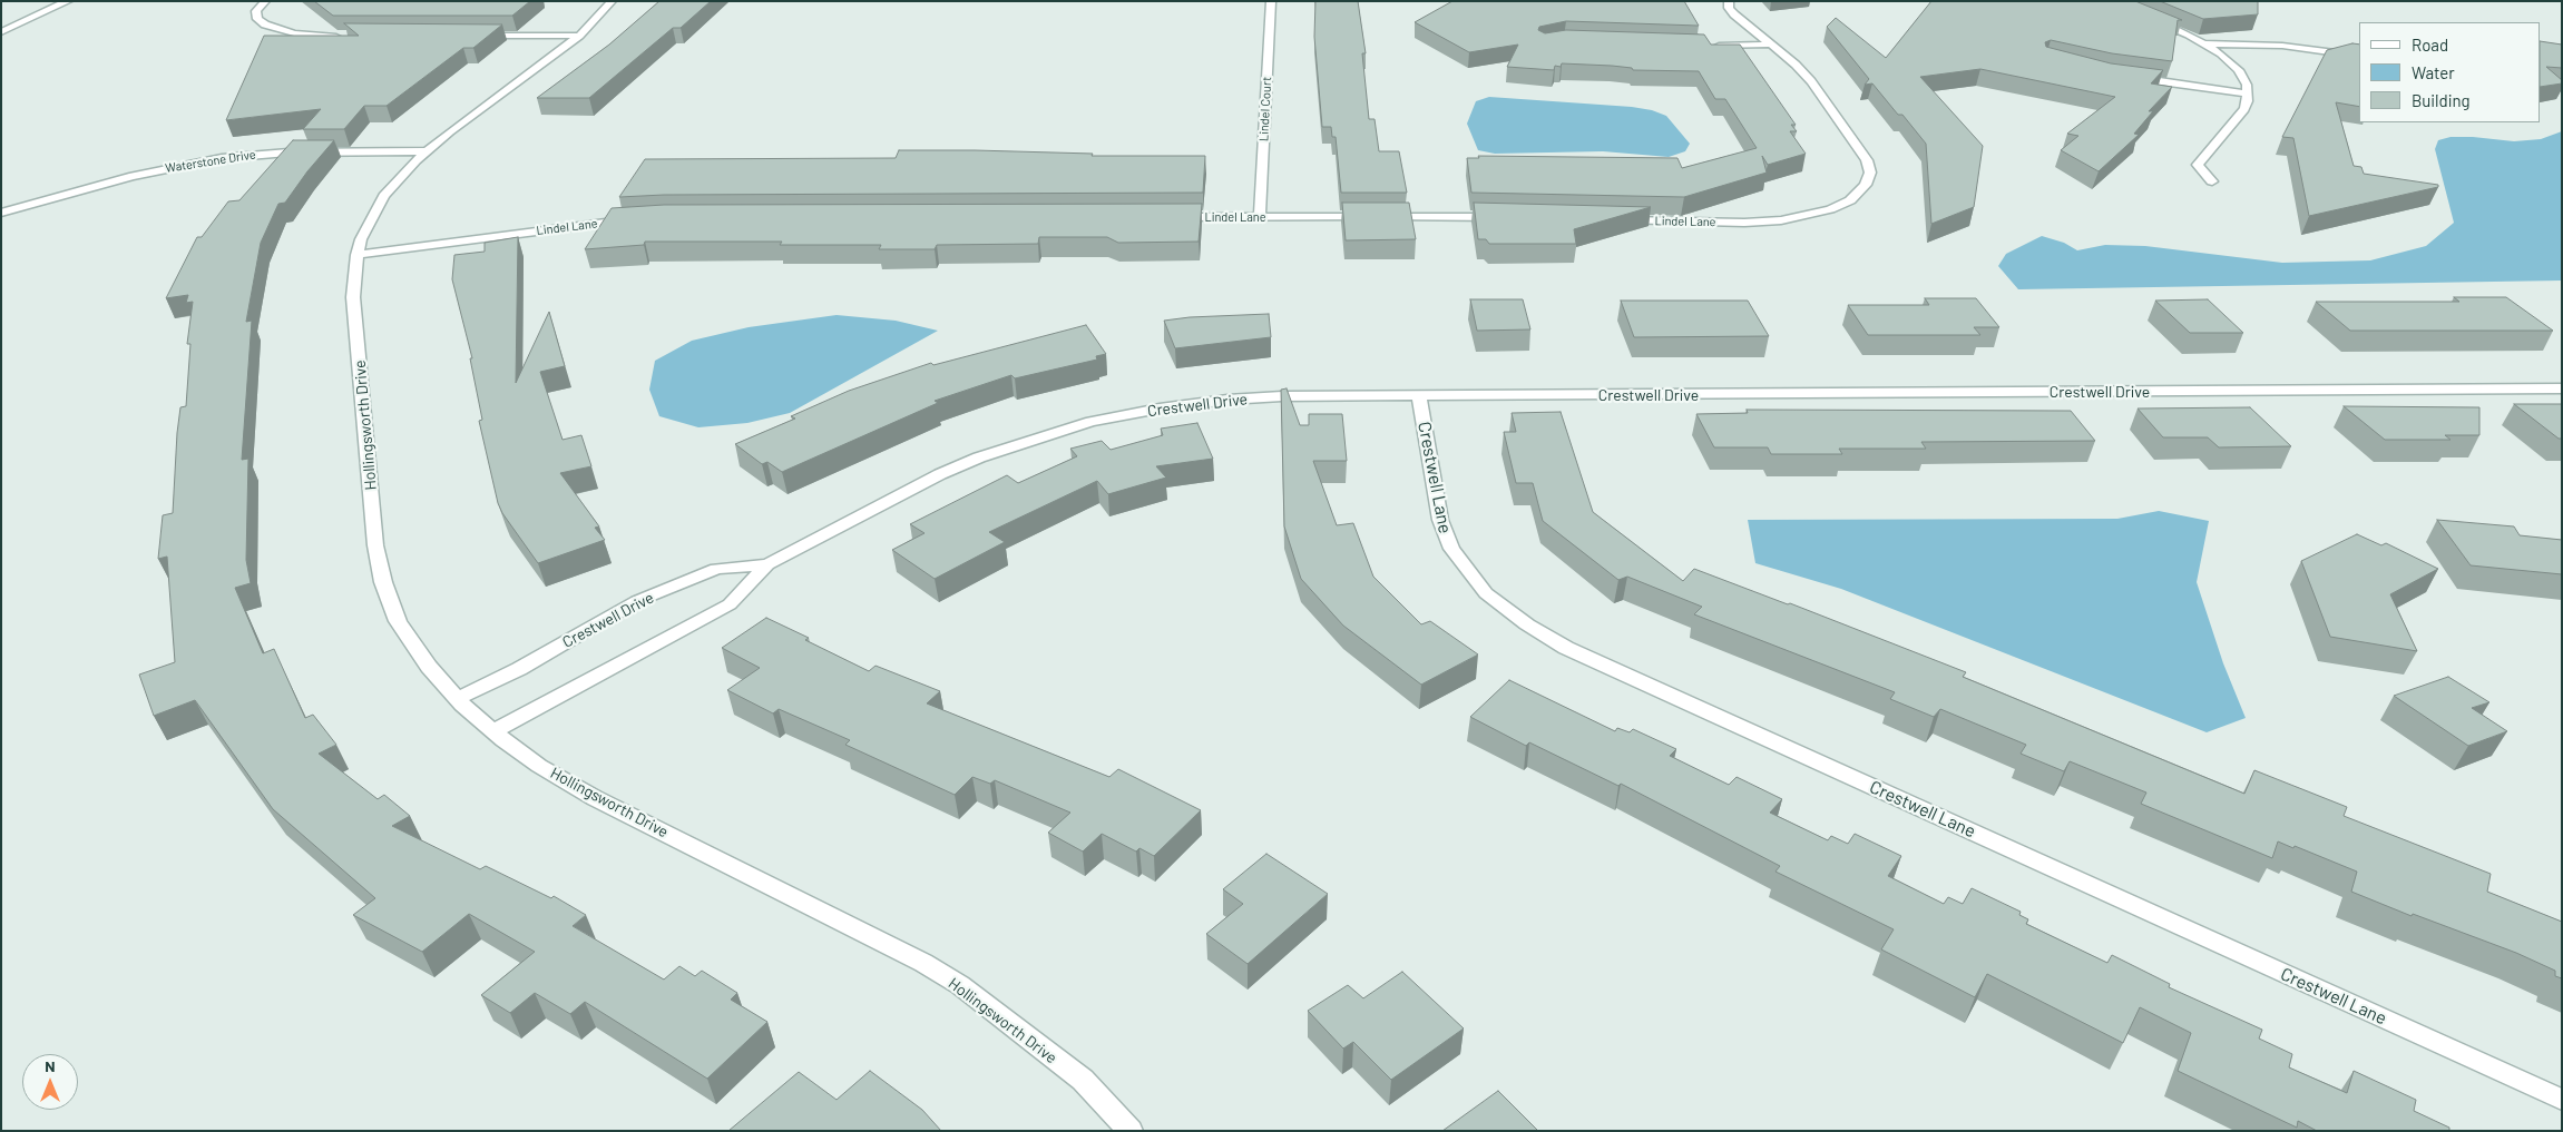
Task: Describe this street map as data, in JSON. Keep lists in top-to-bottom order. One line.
{"streets":{"street":["Lindel Court","Waterstone Drive","Lindel Lane","Crestwell Drive","Hollingsworth Drive","Crestwell Lane"]},"crossings":[["Lindel Court","Lindel Lane"],["Waterstone Drive","Hollingsworth Drive"],["Lindel Lane","Hollingsworth Drive"],["Crestwell Drive","Hollingsworth Drive"],["Crestwell Drive","Crestwell Lane"]],"legend":["Road","Water","Building"],"north":"top"}
